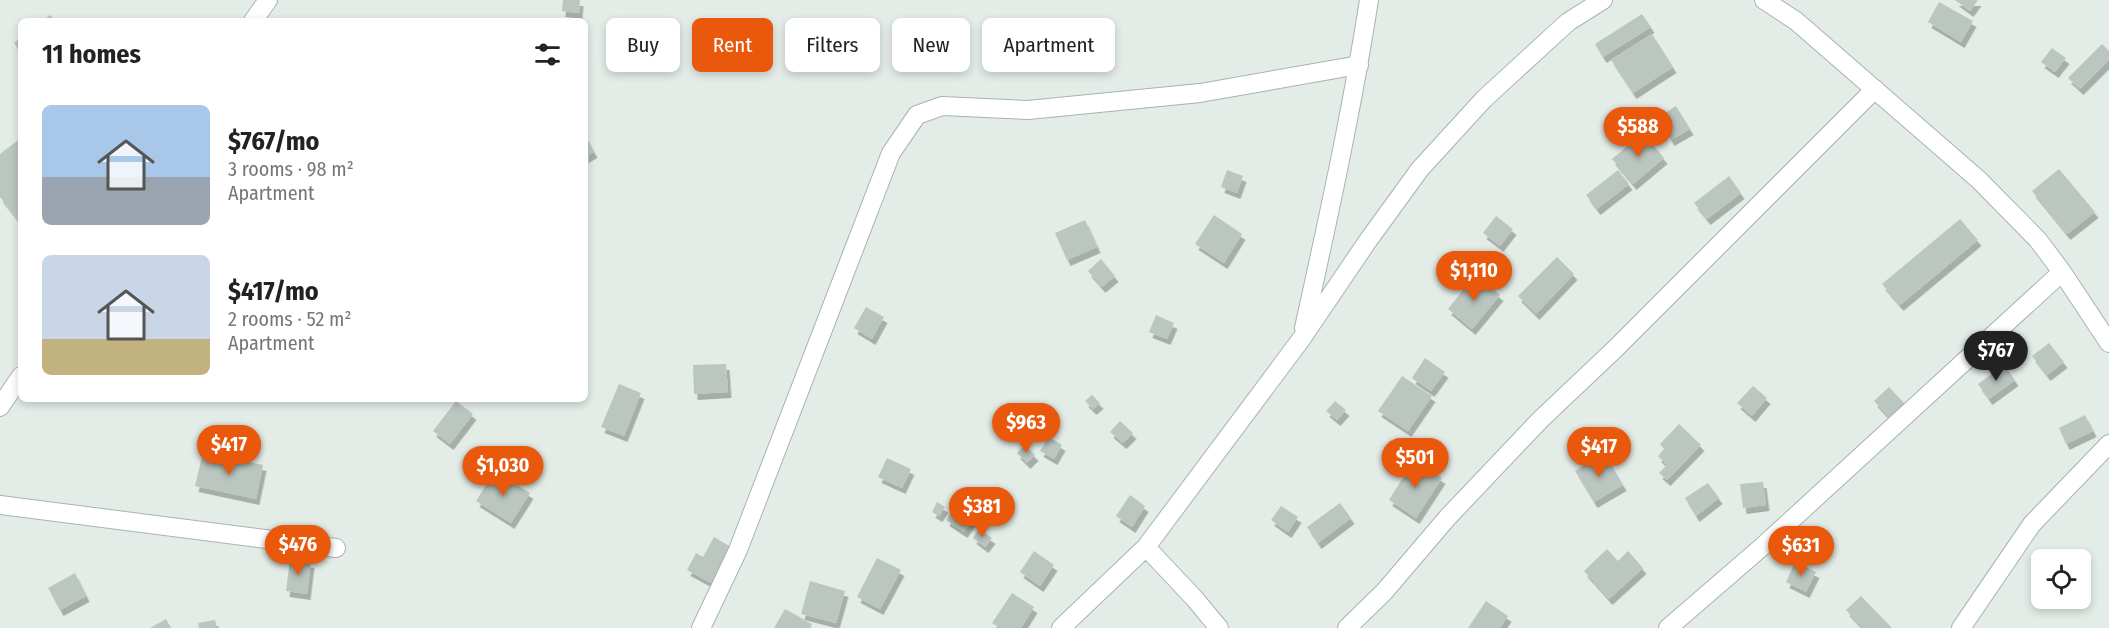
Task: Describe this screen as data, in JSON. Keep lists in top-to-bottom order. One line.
{"page":{"chip":["Buy","Rent","Filters","New","Apartment"],"heading":"11 homes","list":[{"name":"$767/mo","note":"3 rooms · 98 m² · Apartment"},{"name":"$417/mo","note":"2 rooms · 52 m² · Apartment"}],"price":["$588","$1,110","$767","$963","$417","$417","$501","$1,030","$381","$476","$631"]}}
